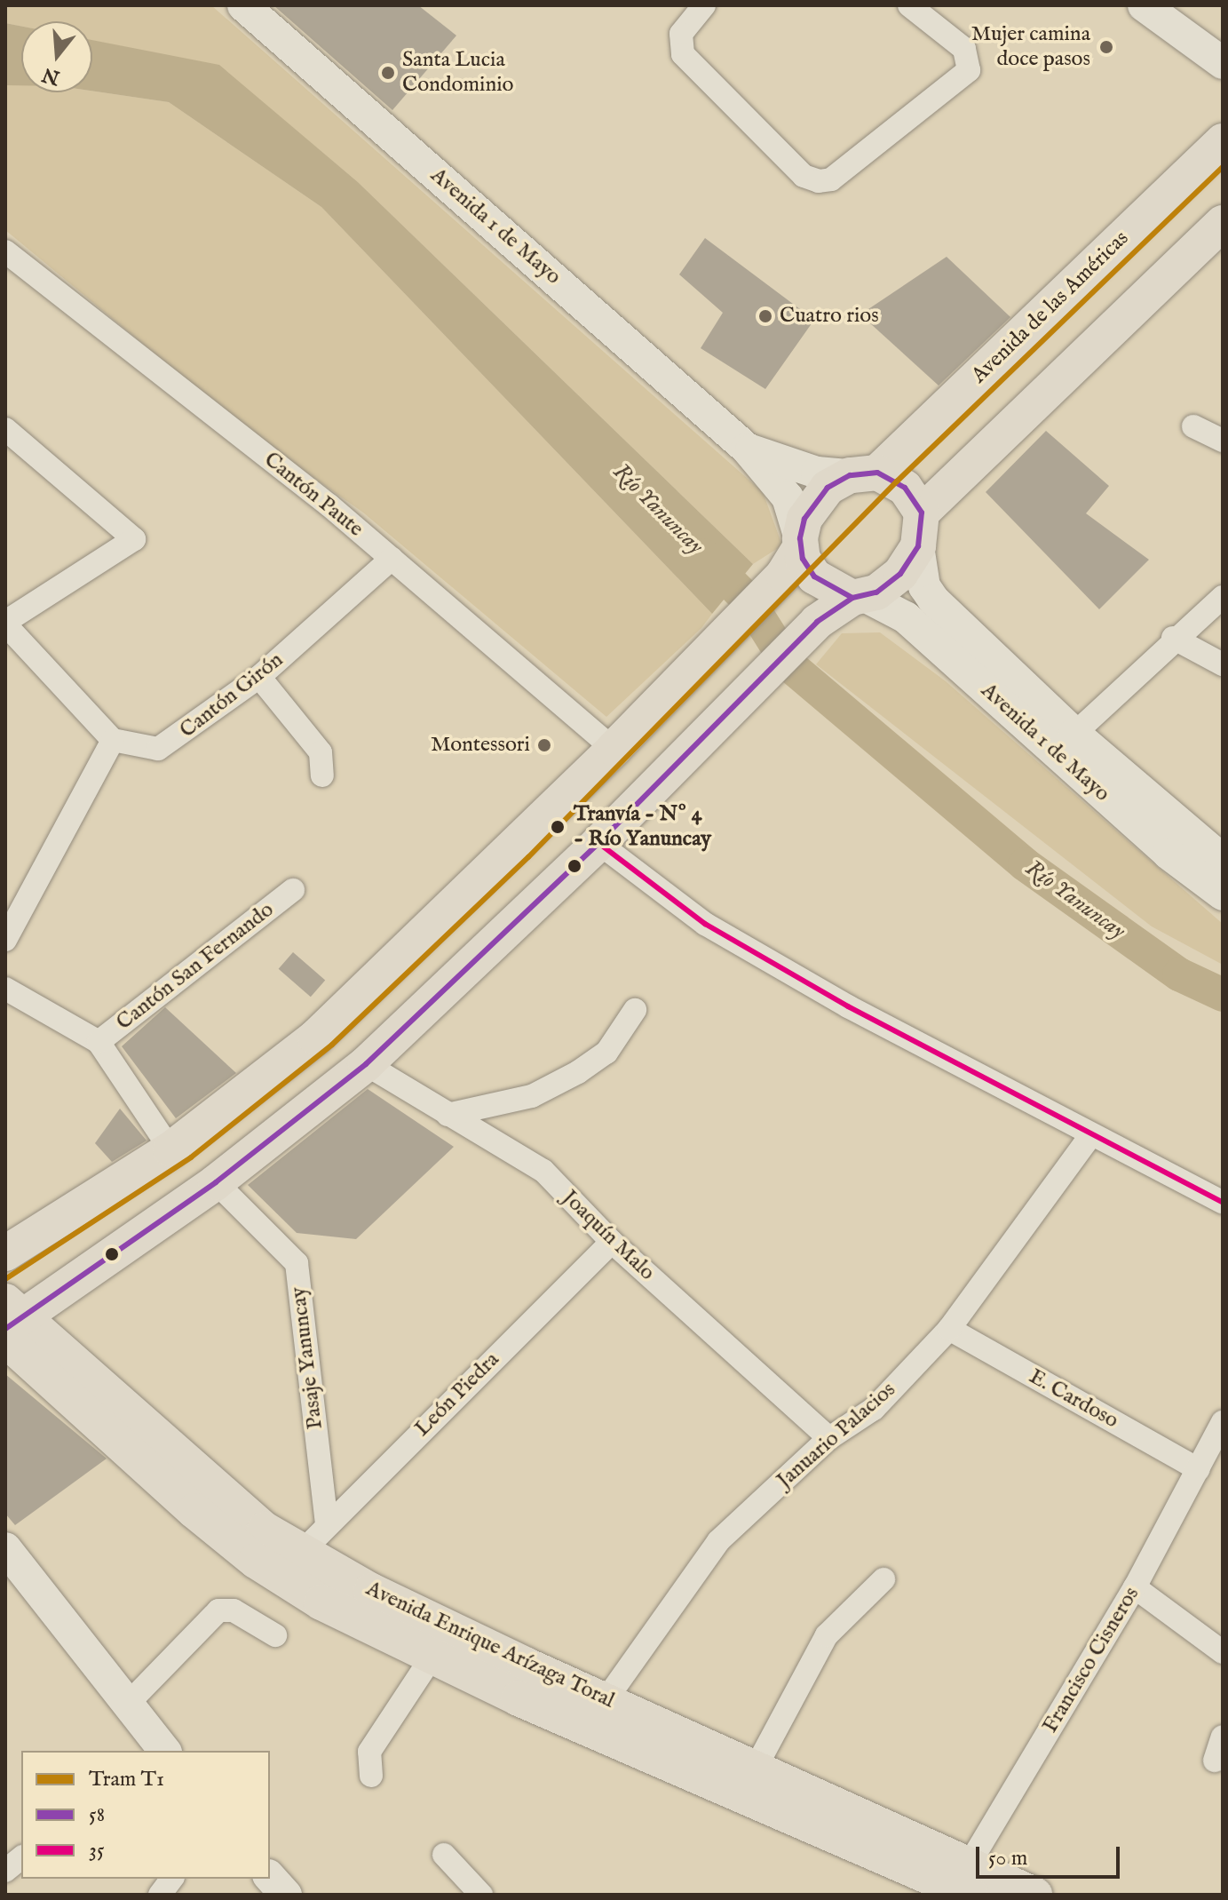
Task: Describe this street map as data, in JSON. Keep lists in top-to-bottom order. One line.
{"streets":{"main road":["Avenida 1 de Mayo","Avenida de las Américas","Avenida Enrique Arízaga Toral"],"street":["Cantón Paute","Cantón Girón","Cantón San Fernando","Joaquín Malo","Pasaje Yanuncay","León Piedra","E. Cardoso","Januario Palacios","Francisco Cisneros"]},"crossings":[["Avenida 1 de Mayo","Avenida de las Américas"],["Avenida de las Américas","Cantón Paute"],["Cantón Paute","Cantón Girón"],["Joaquín Malo","León Piedra"],["Joaquín Malo","Januario Palacios"],["Pasaje Yanuncay","León Piedra"],["Pasaje Yanuncay","Avenida Enrique Arízaga Toral"],["León Piedra","Avenida Enrique Arízaga Toral"],["E. Cardoso","Januario Palacios"],["E. Cardoso","Francisco Cisneros"],["Januario Palacios","Avenida Enrique Arízaga Toral"],["Avenida Enrique Arízaga Toral","Francisco Cisneros"]],"water":["Río Yanuncay"],"places":["Mujer camina doce pasos","Santa Lucia Condominio","Cuatro rios","Montessori","Tranvía - Nº 4 - Río Yanuncay"],"lines":["tram line T1","transit line 58","transit line 35"],"legend":["Tram T1","58","35"],"scale_bar":"50 m","north":"bottom"}
